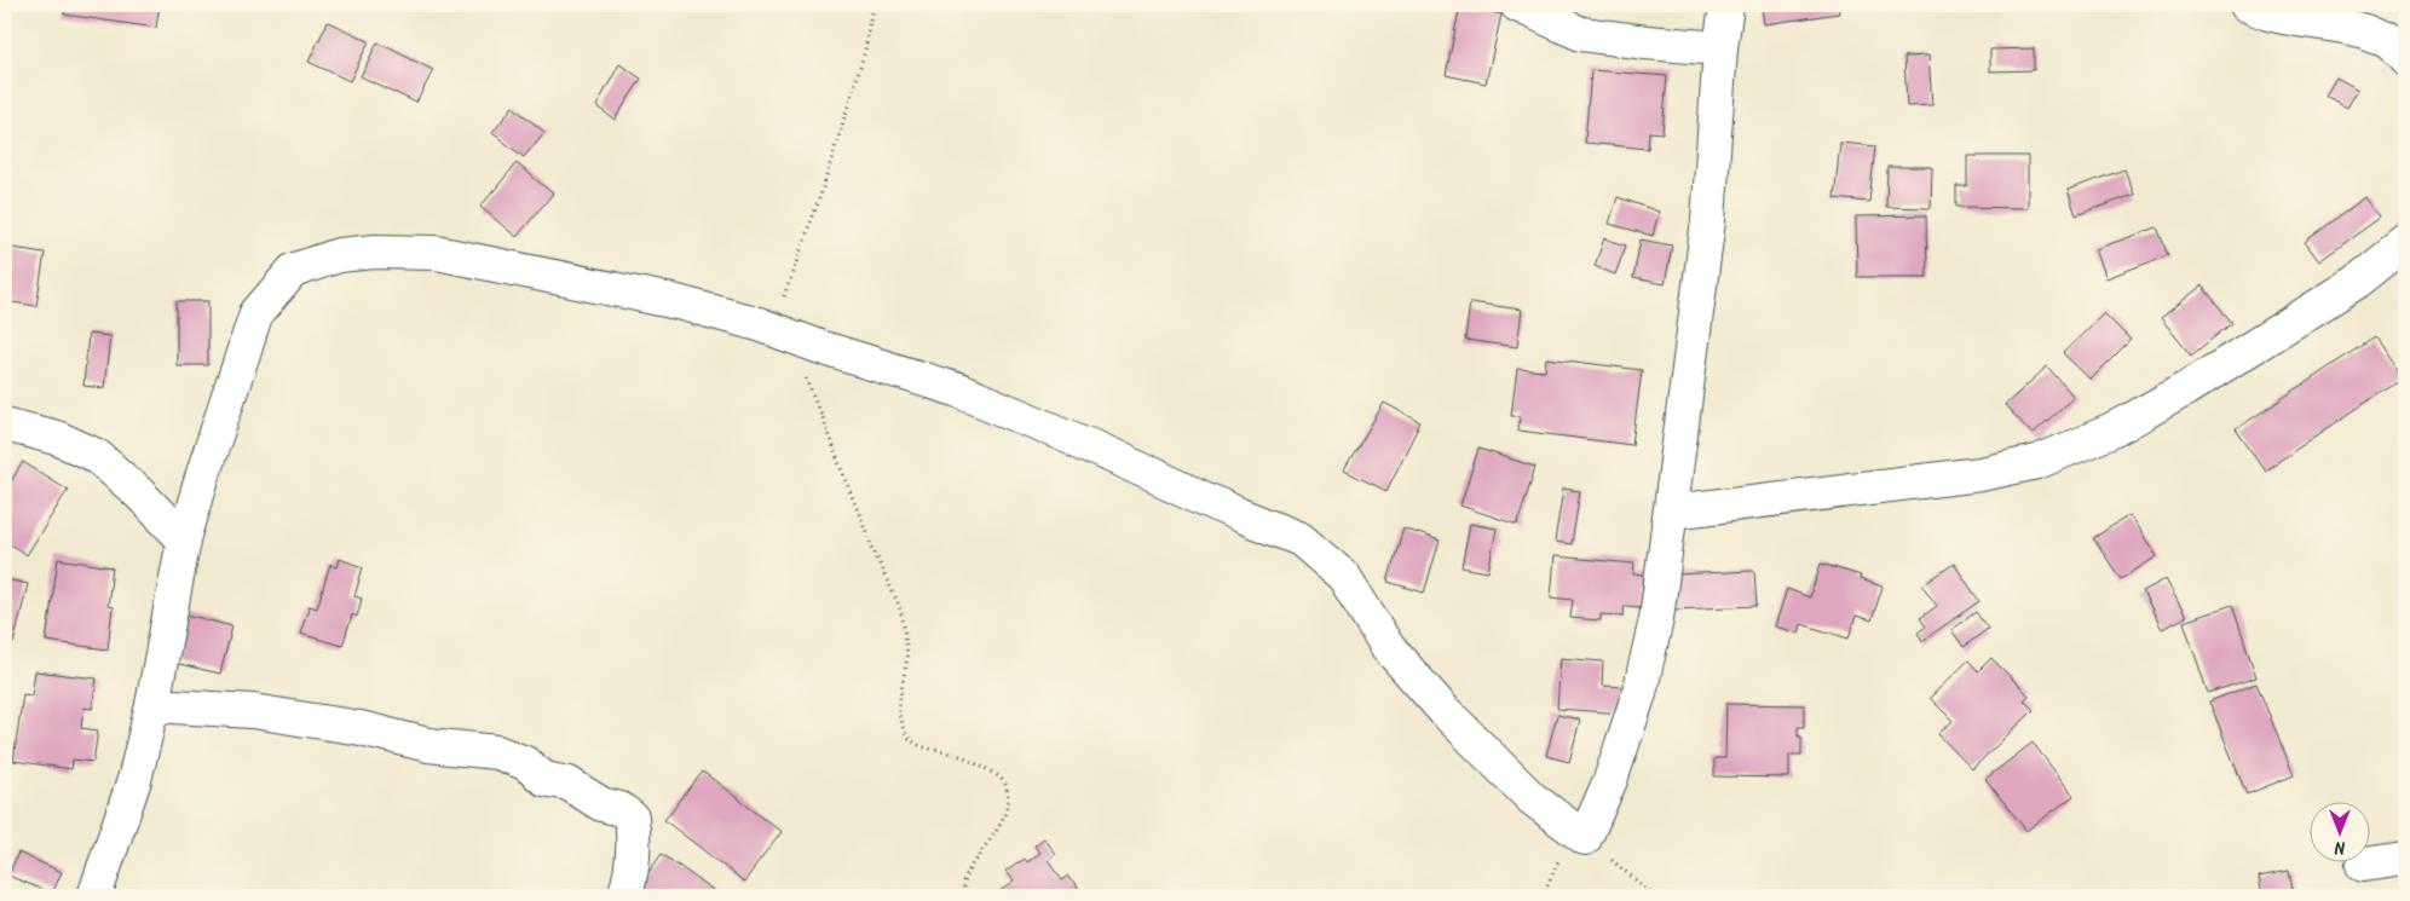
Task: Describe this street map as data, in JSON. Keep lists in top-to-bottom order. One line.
{"north":"bottom"}
